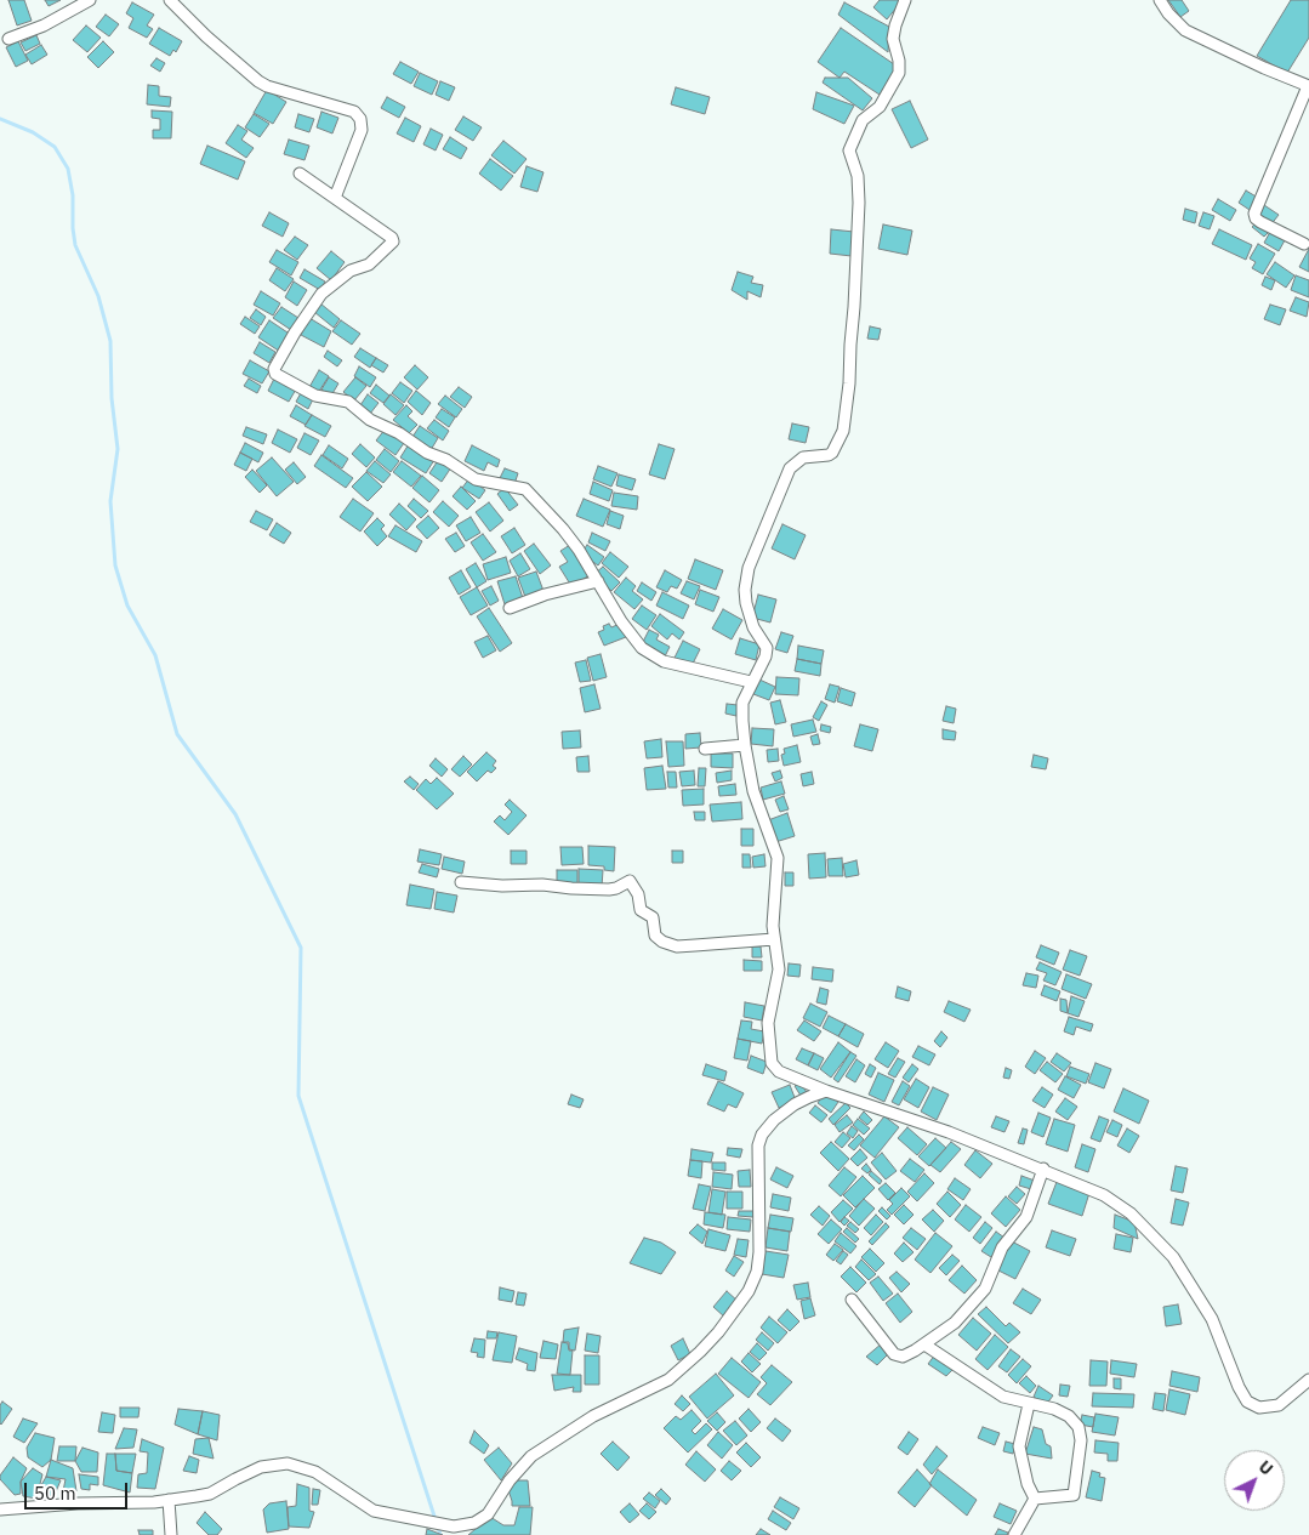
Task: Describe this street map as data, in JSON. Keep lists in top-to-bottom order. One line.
{"scale_bar":"50 m","north":"top right"}
